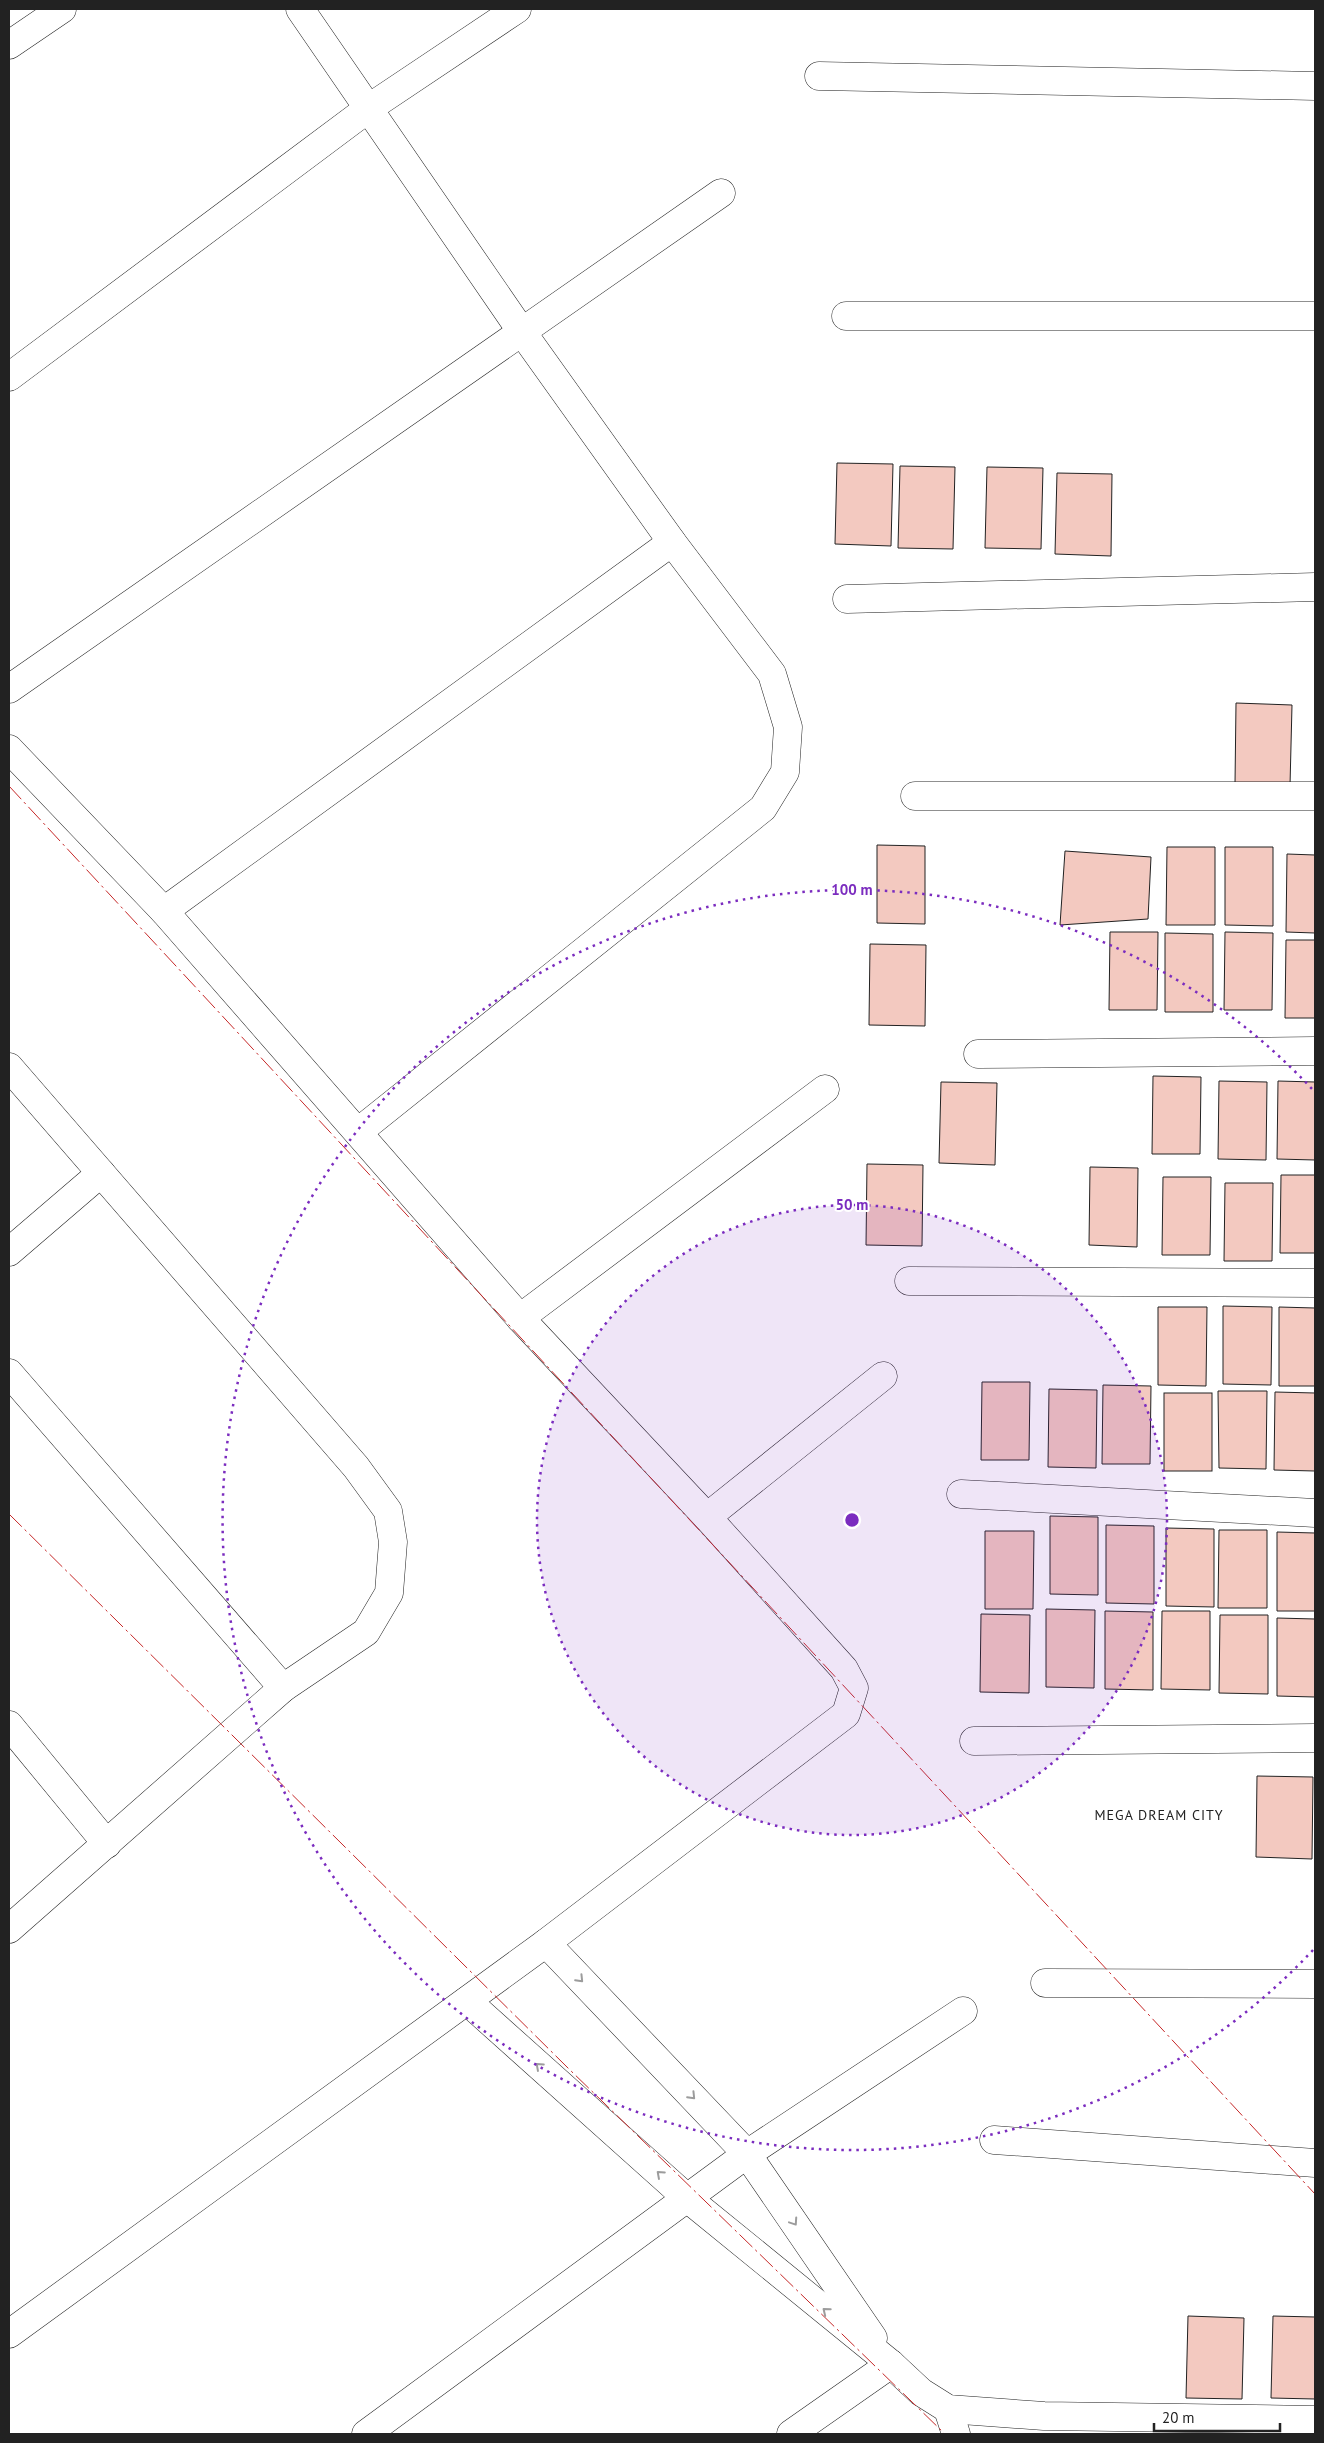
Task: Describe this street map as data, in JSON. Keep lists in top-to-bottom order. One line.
{"districts":["MEGA DREAM CITY"],"scale_bar":"20 m","rings":["100 m","50 m"]}
